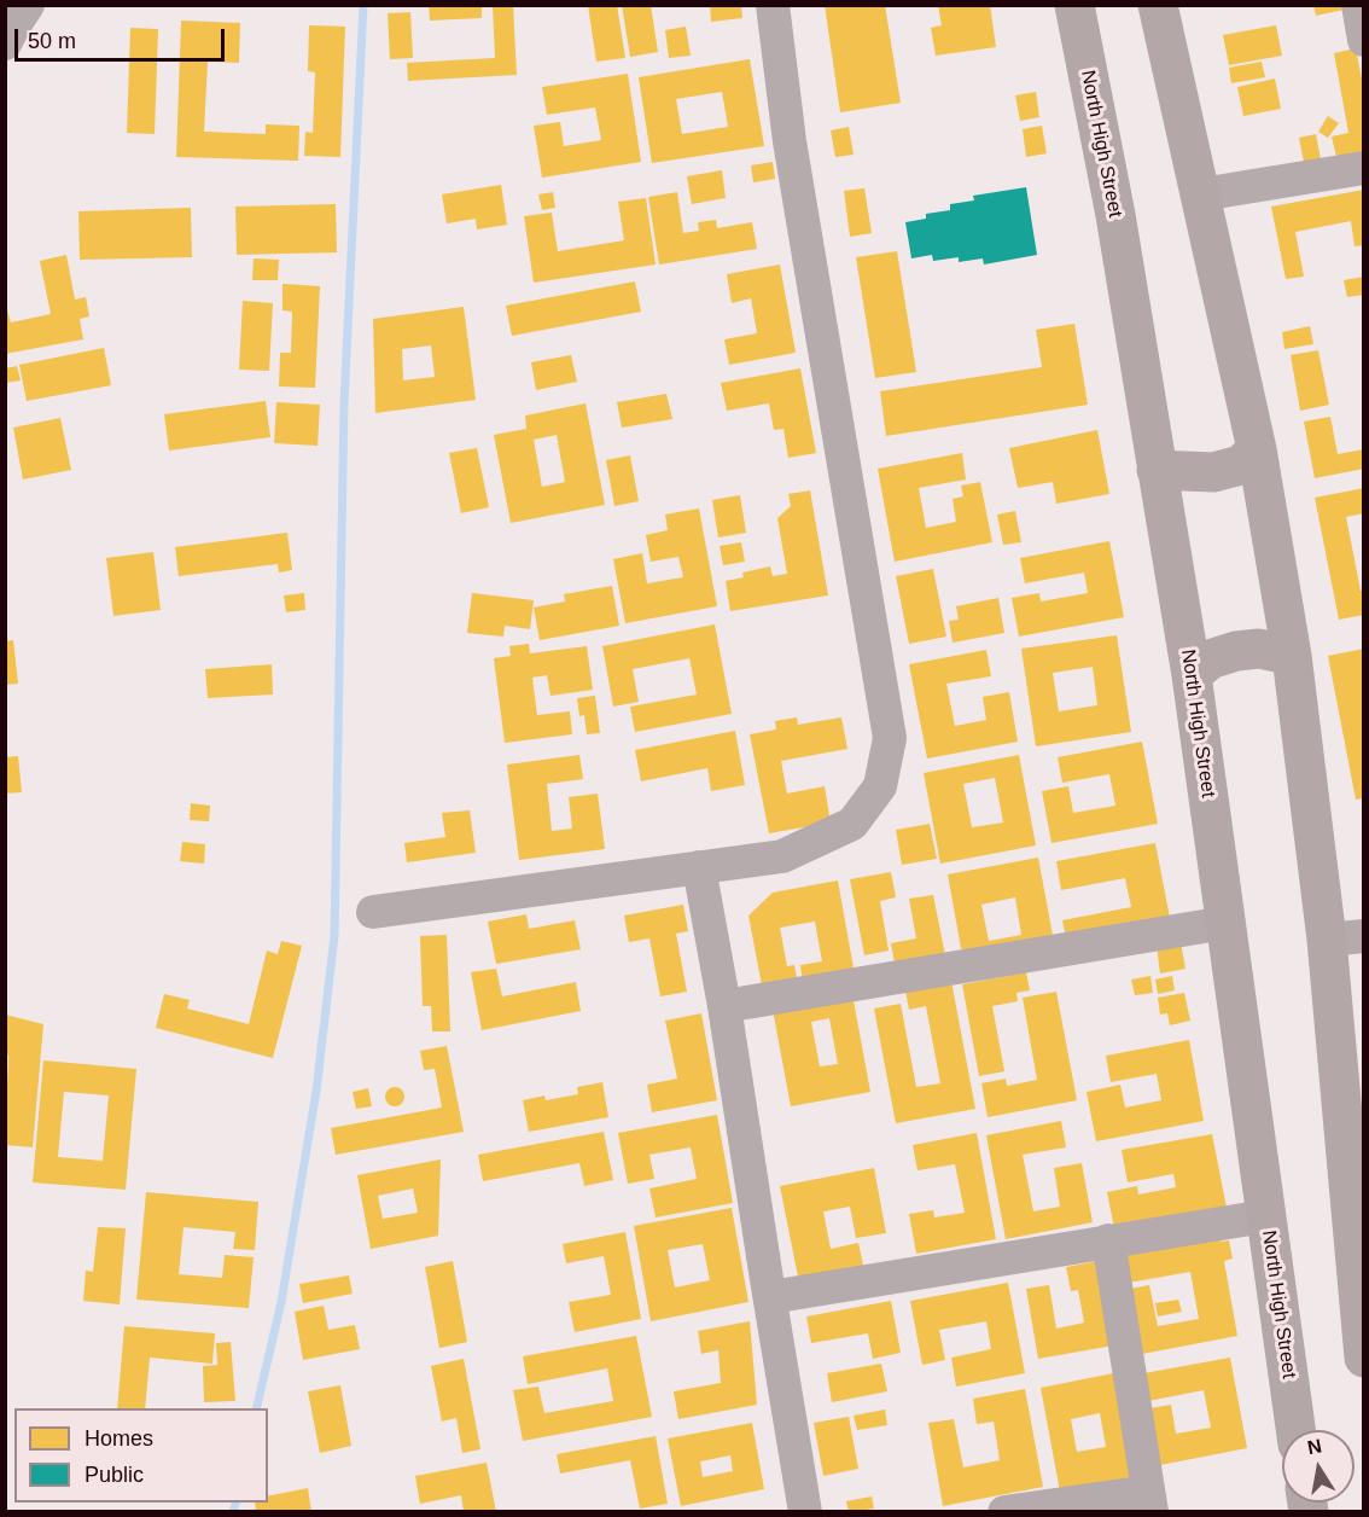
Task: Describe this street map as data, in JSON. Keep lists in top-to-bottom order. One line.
{"streets":{"highway":["North High Street"]},"legend":["Homes","Public"],"scale_bar":"50 m","north":"top"}
